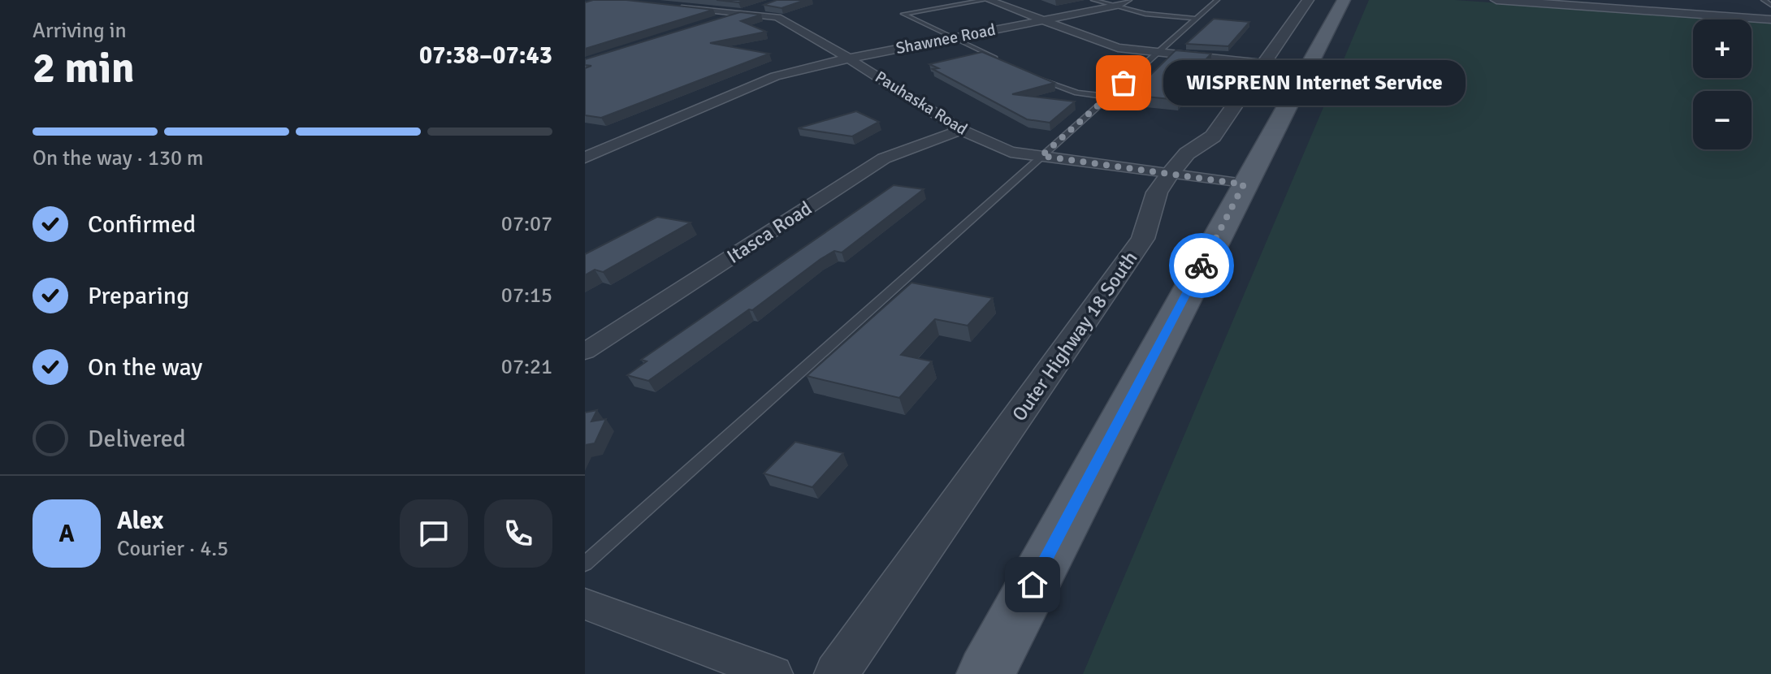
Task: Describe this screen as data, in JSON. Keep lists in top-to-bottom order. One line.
{"streets":{"street":["Shawnee Road","Pauhaska Road","Itasca Road","Outer Highway 18 South"]},"crossings":[["Shawnee Road","Pauhaska Road"],["Pauhaska Road","Itasca Road"],["Pauhaska Road","Outer Highway 18 South"]],"places":["WISPRENN Internet Service"],"page":{"heading":["2 min","Arriving in","07:38–07:43"],"panel":["Alex","Courier · 4.5"],"map_buttons":["+","−"],"bubble":"WISPRENN Internet Service","bar":"On the way · 130 m","list":[["Confirmed","07:07"],["Preparing","07:15"],["On the way","07:21"],"Delivered"],"round":"A"}}
